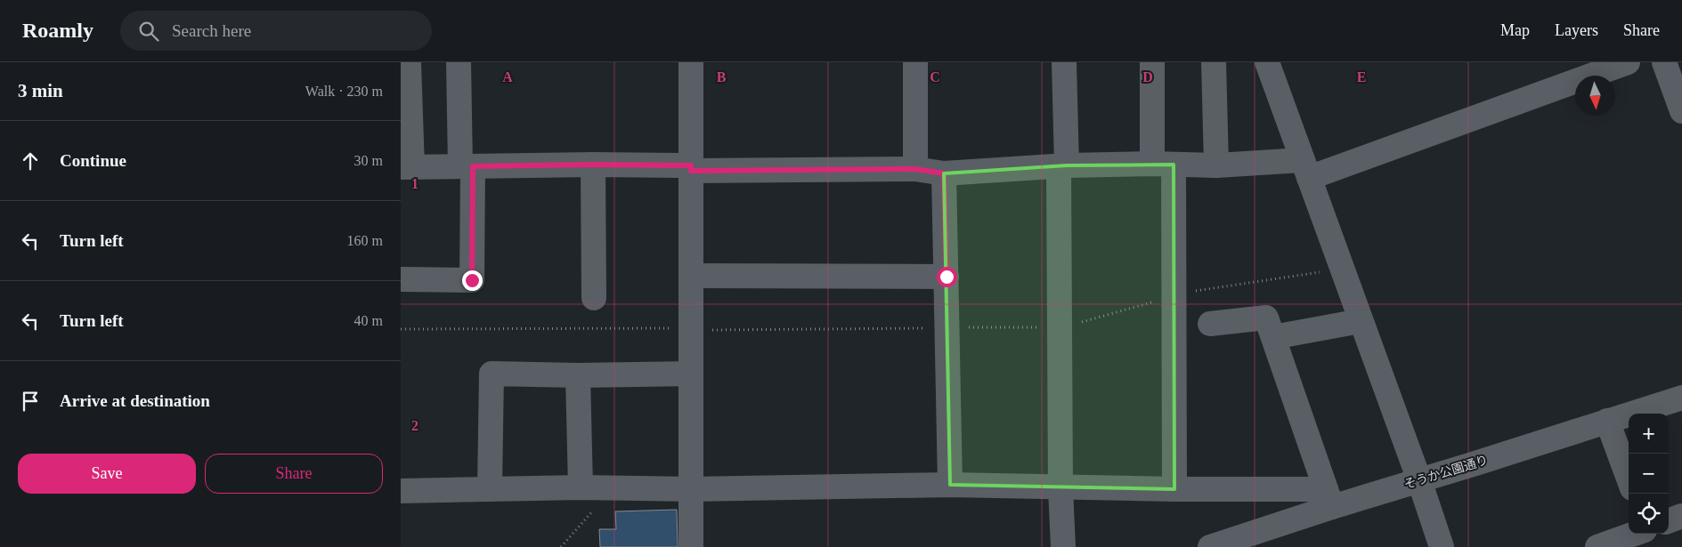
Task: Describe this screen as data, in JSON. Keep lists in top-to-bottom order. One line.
{"streets":{"street":["そうか公園通り"]},"north":"bottom","page":{"header":"Roamly","search":"Search here","nav":["Map","Layers","Share"],"heading":["3 min","Walk · 230 m"],"list":[["Continue","30 m"],["Turn left","160 m"],["Turn left","40 m"],"Arrive at destination"],"map_buttons":["+","−"],"buttons":["Save","Share"]},"grid":{"columns":["A","B","C","D","E"],"rows":["1","2"]}}
